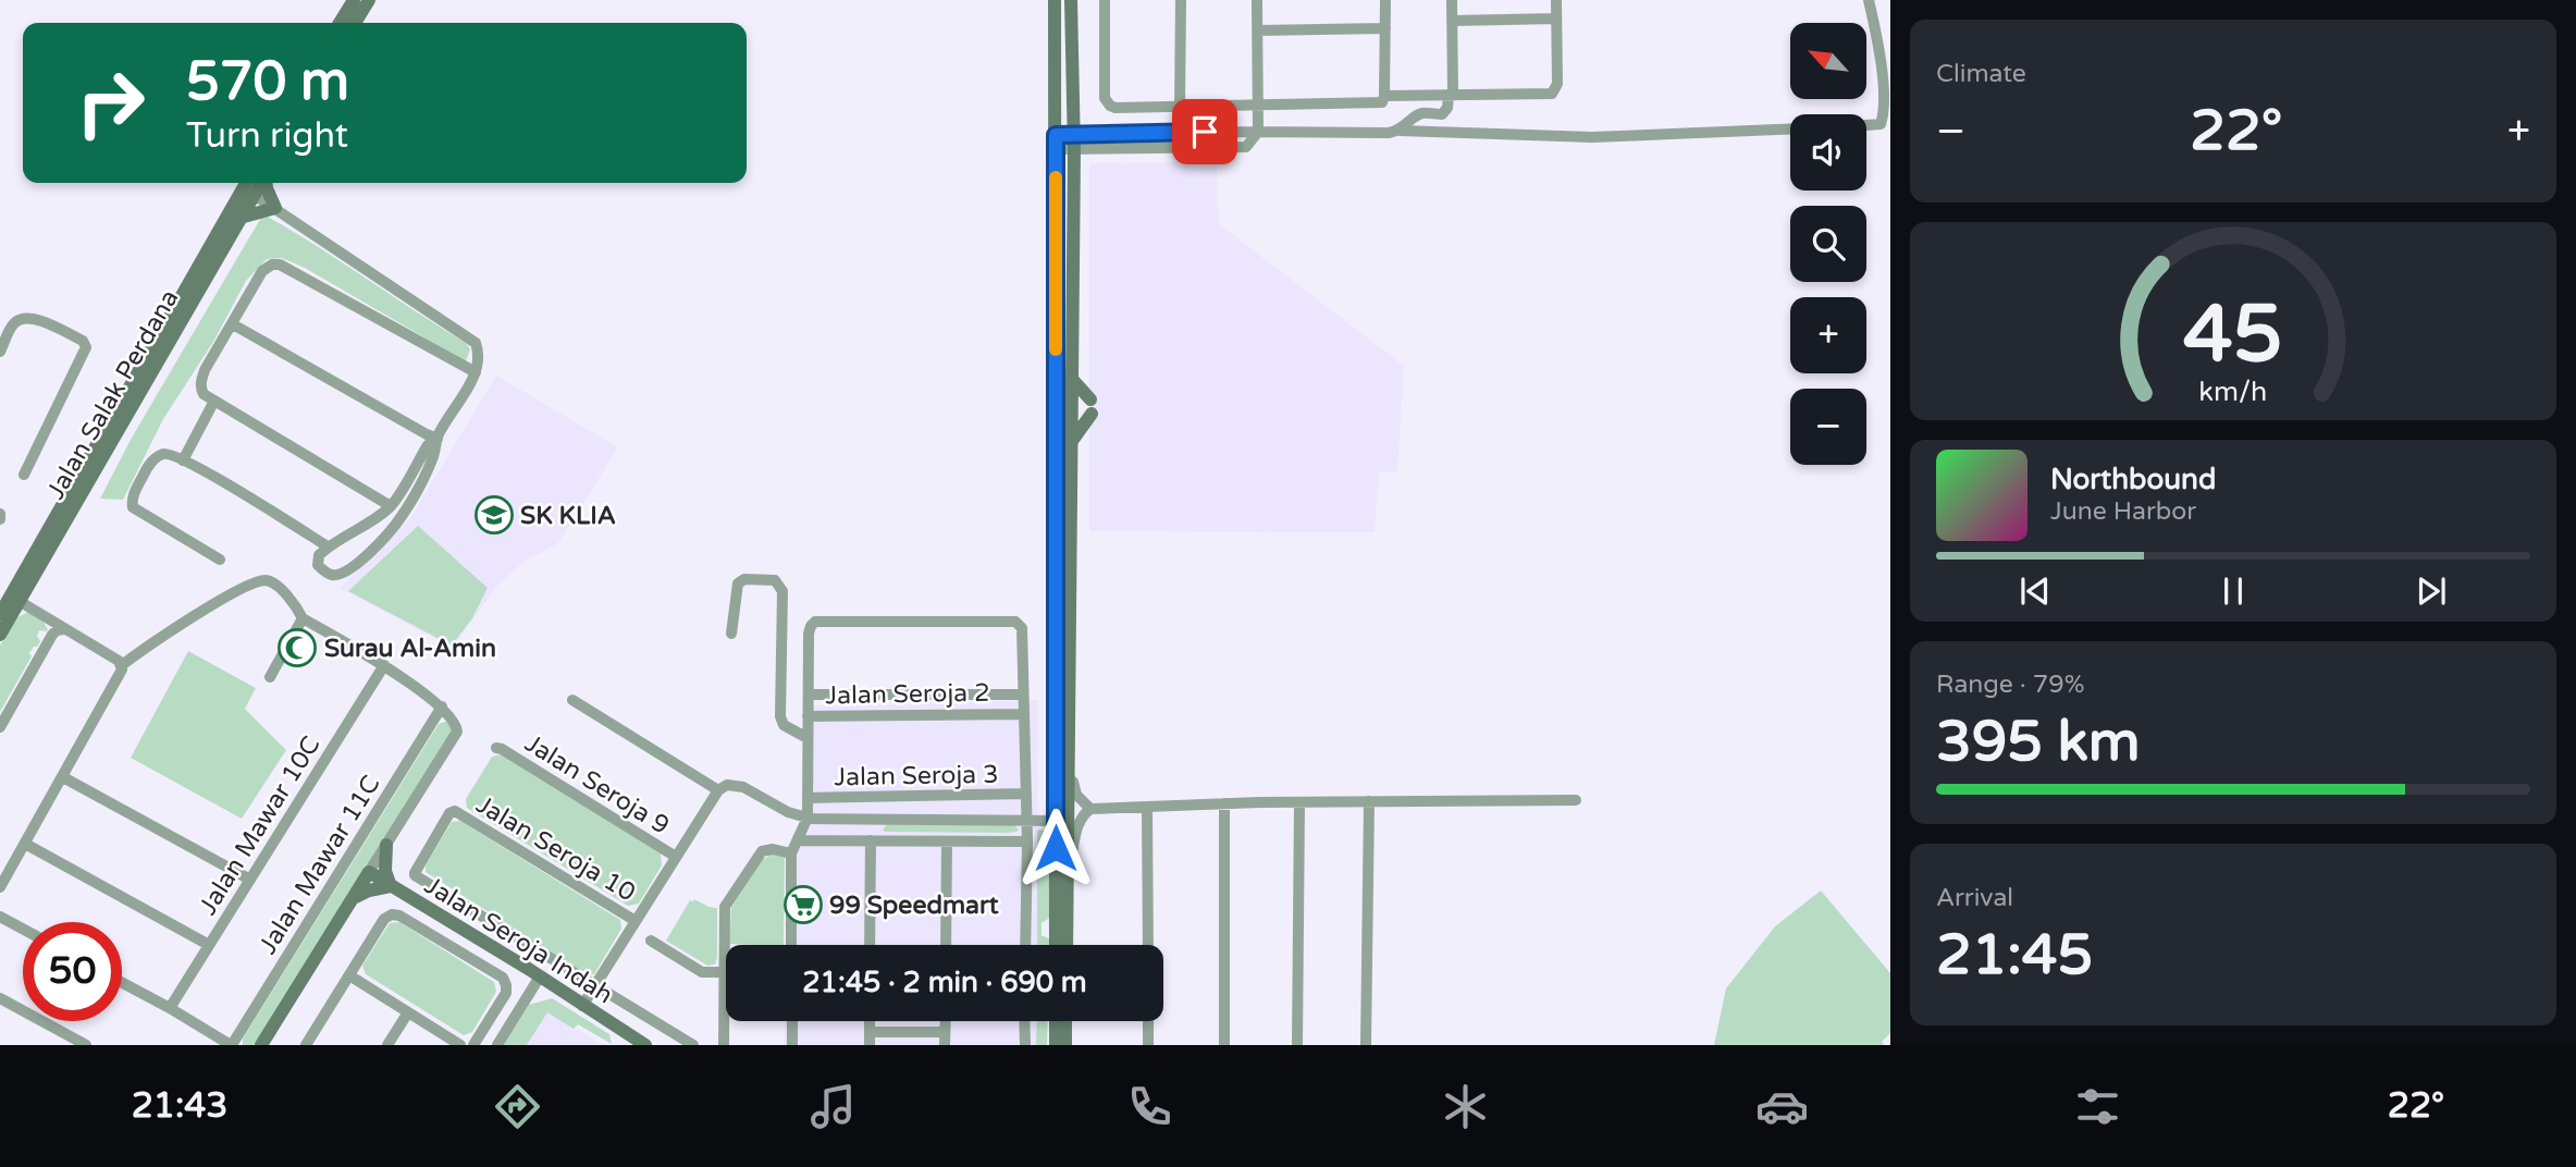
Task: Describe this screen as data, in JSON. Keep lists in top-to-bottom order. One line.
{"streets":{"main road":["Jalan Salak Perdana","Jalan Seroja Indah"],"street":["Jalan Seroja 2","Jalan Seroja 3","Jalan Seroja 9","Jalan Mawar 10C","Jalan Seroja 10","Jalan Mawar 11C"]},"crossings":[["Jalan Seroja 2","Jalan Seroja 3"]],"places":{"school or university":["SK KLIA"],"mosque":["Surau Al-Amin"],"supermarket":["99 Speedmart"]},"north":"top left","page":{"tile":["Climate",["Range · 79%","395 km"],["Arrival","21:45"]],"map_buttons":["+","−"],"turn":["570 m","Turn right"],"heat":["−","22°","+"],"song":["Northbound","June Harbor"],"limit":"50","trip":"21:45 · 2 min · 690 m","tabs":["21:43","22°"],"gauge":["45","km/h"]}}
